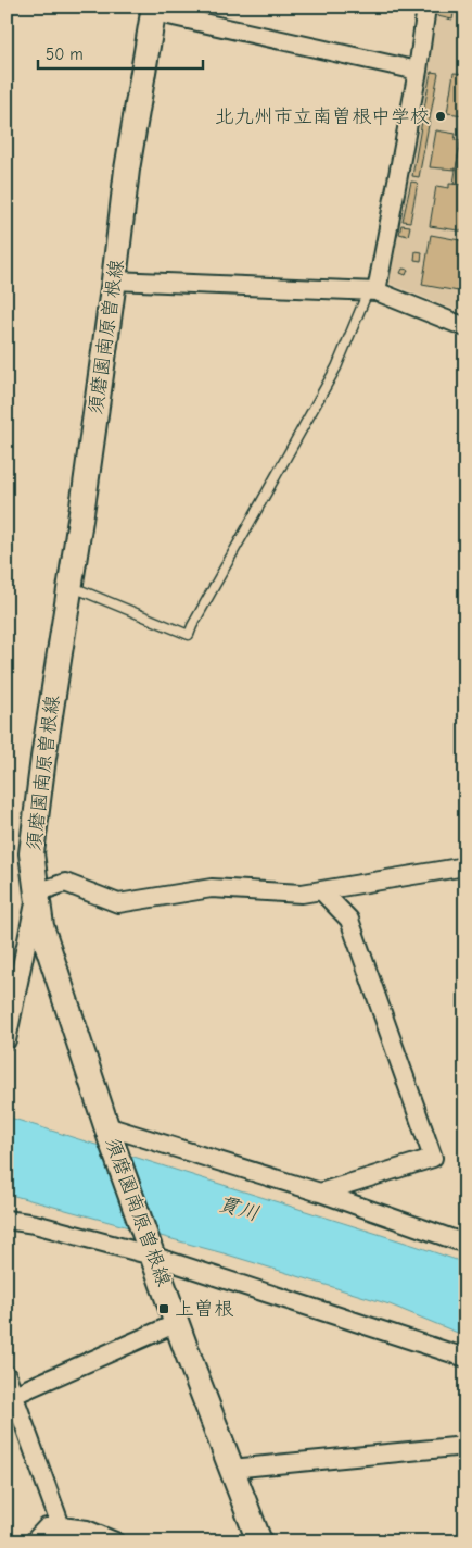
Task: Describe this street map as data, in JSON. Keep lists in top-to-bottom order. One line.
{"streets":{"main road":["須磨園南原曽根線"]},"water":["貫川"],"places":{"other":["北九州市立南曽根中学校"],"transit":["上曽根"]},"scale_bar":"50 m"}
